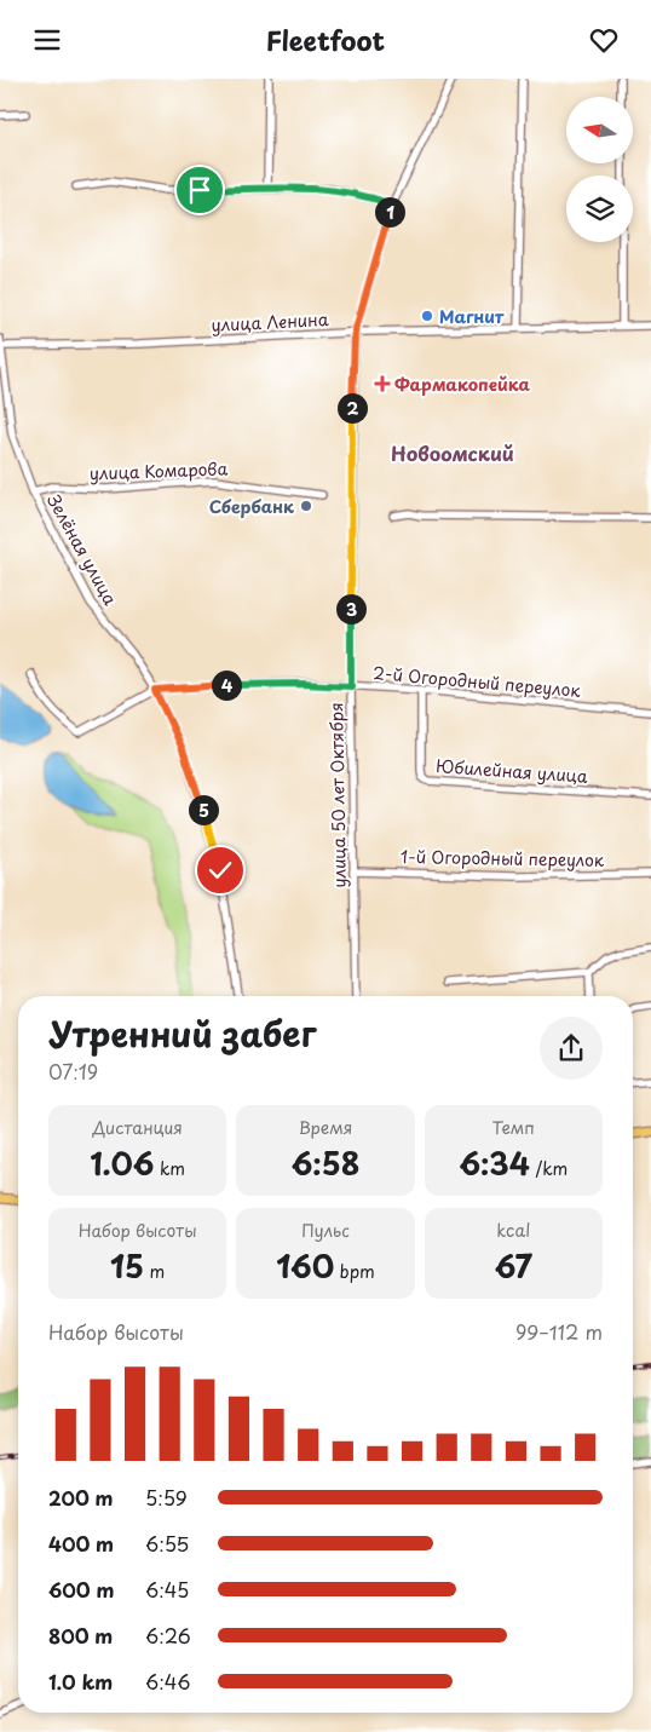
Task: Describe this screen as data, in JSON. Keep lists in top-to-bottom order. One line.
{"streets":{"street":["улица Ленина","улица Комарова","Зелёная улица","2-й Огородный переулок","Юбилейная улица","улица 50 лет Октября","1-й Огородный переулок"]},"crossings":[["улица Ленина","Зелёная улица"],["улица Ленина","улица 50 лет Октября"],["улица Комарова","Зелёная улица"],["Зелёная улица","2-й Огородный переулок"],["2-й Огородный переулок","Юбилейная улица"],["2-й Огородный переулок","улица 50 лет Октября"],["улица 50 лет Октября","1-й Огородный переулок"]],"districts":["Новоомский"],"places":{"other":["Магнит","Сбербанк"],"health":["Фармакопейка"]},"north":"left","page":{"header":"Fleetfoot","pins":["1","2","3","4","5"],"heading":["Утренний забег","07:19"],"stats":[["Дистанция","1.06 km"],["Время","6:58"],["Темп","6:34 /km"],["Набор высоты","15 m"],["Пульс","160 bpm"],["kcal","67"]],"chart":["Набор высоты","99–112 m"],"list":[{"name":"200 m","note":"5:59"},{"name":"400 m","note":"6:55"},{"name":"600 m","note":"6:45"},{"name":"800 m","note":"6:26"},{"name":"1.0 km","note":"6:46"}]}}
